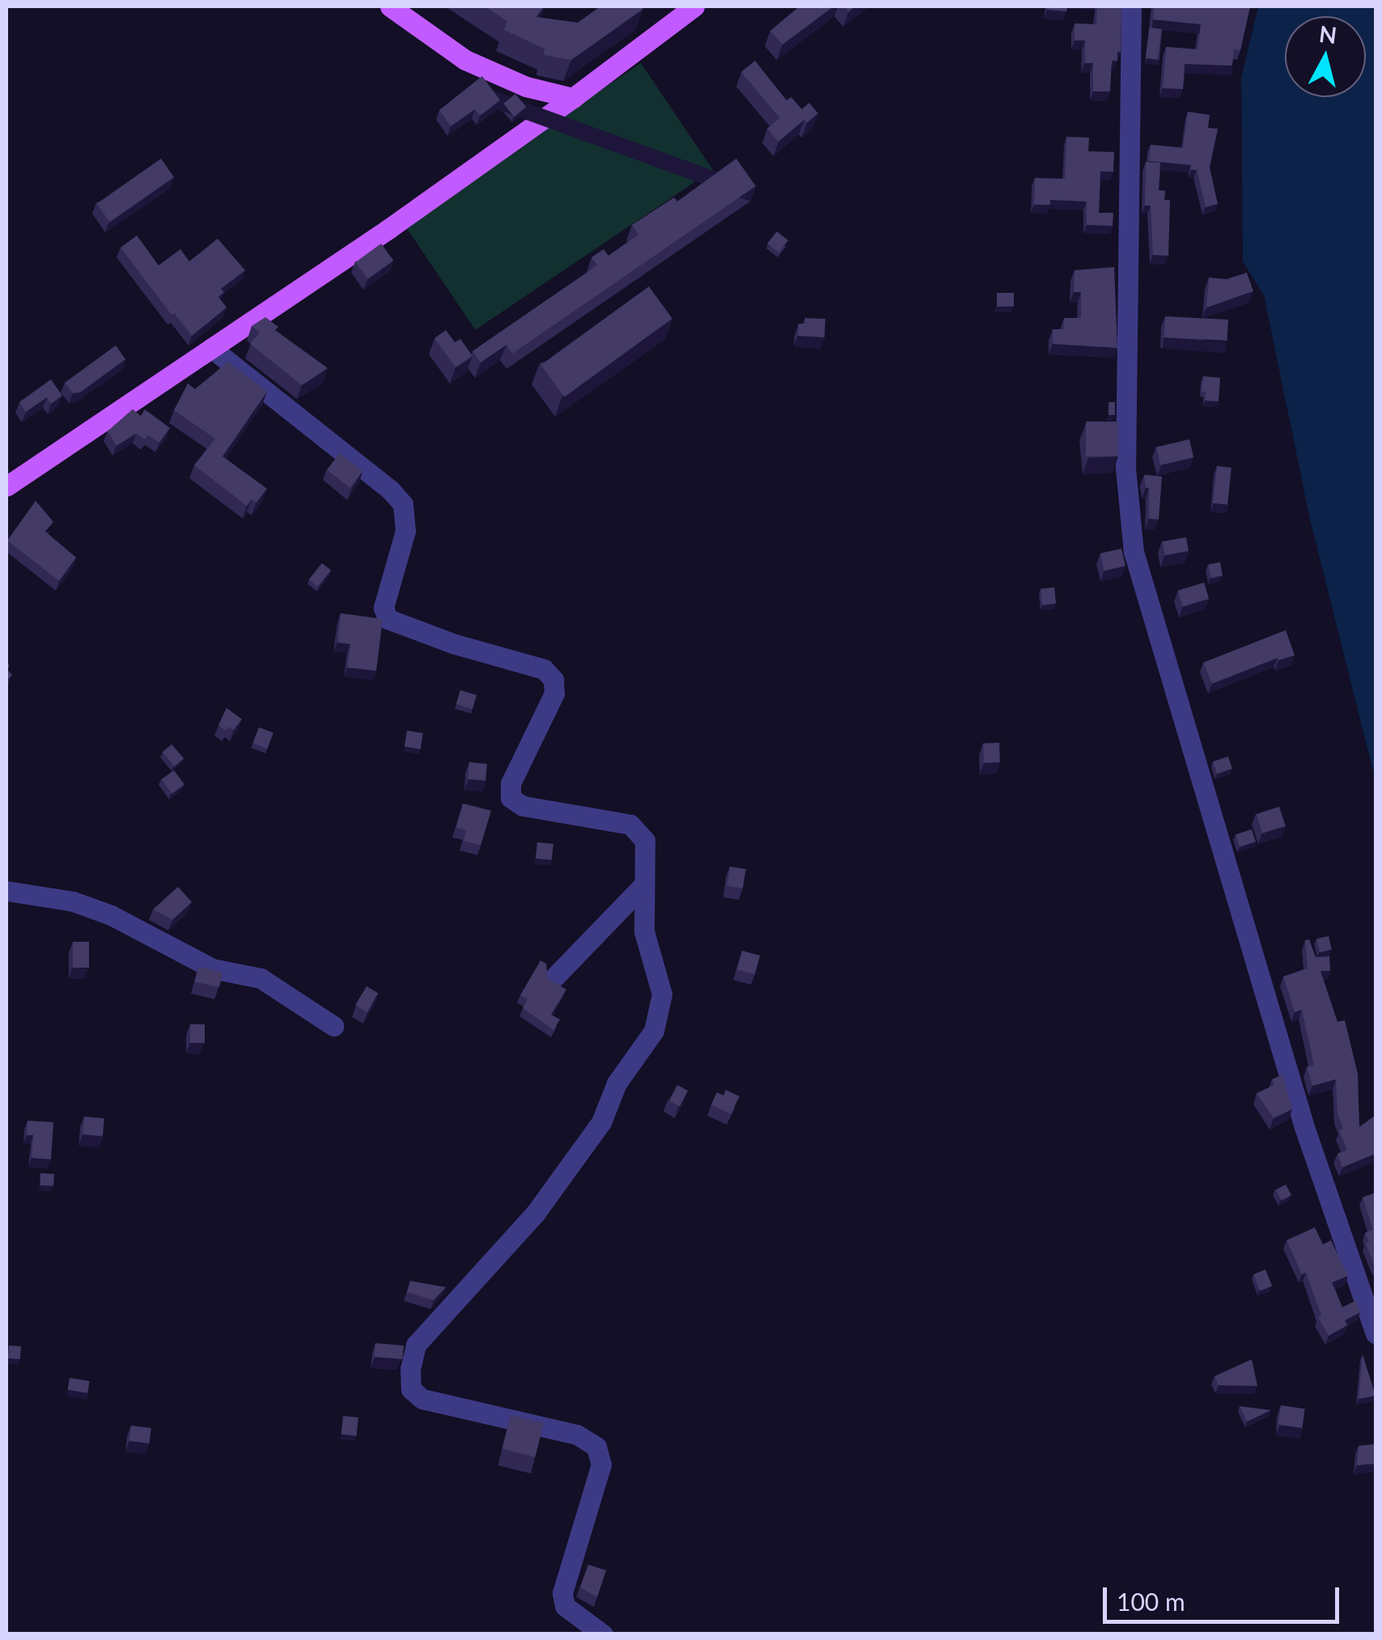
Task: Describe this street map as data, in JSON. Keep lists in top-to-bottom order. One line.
{"scale_bar":"100 m","north":"top"}
